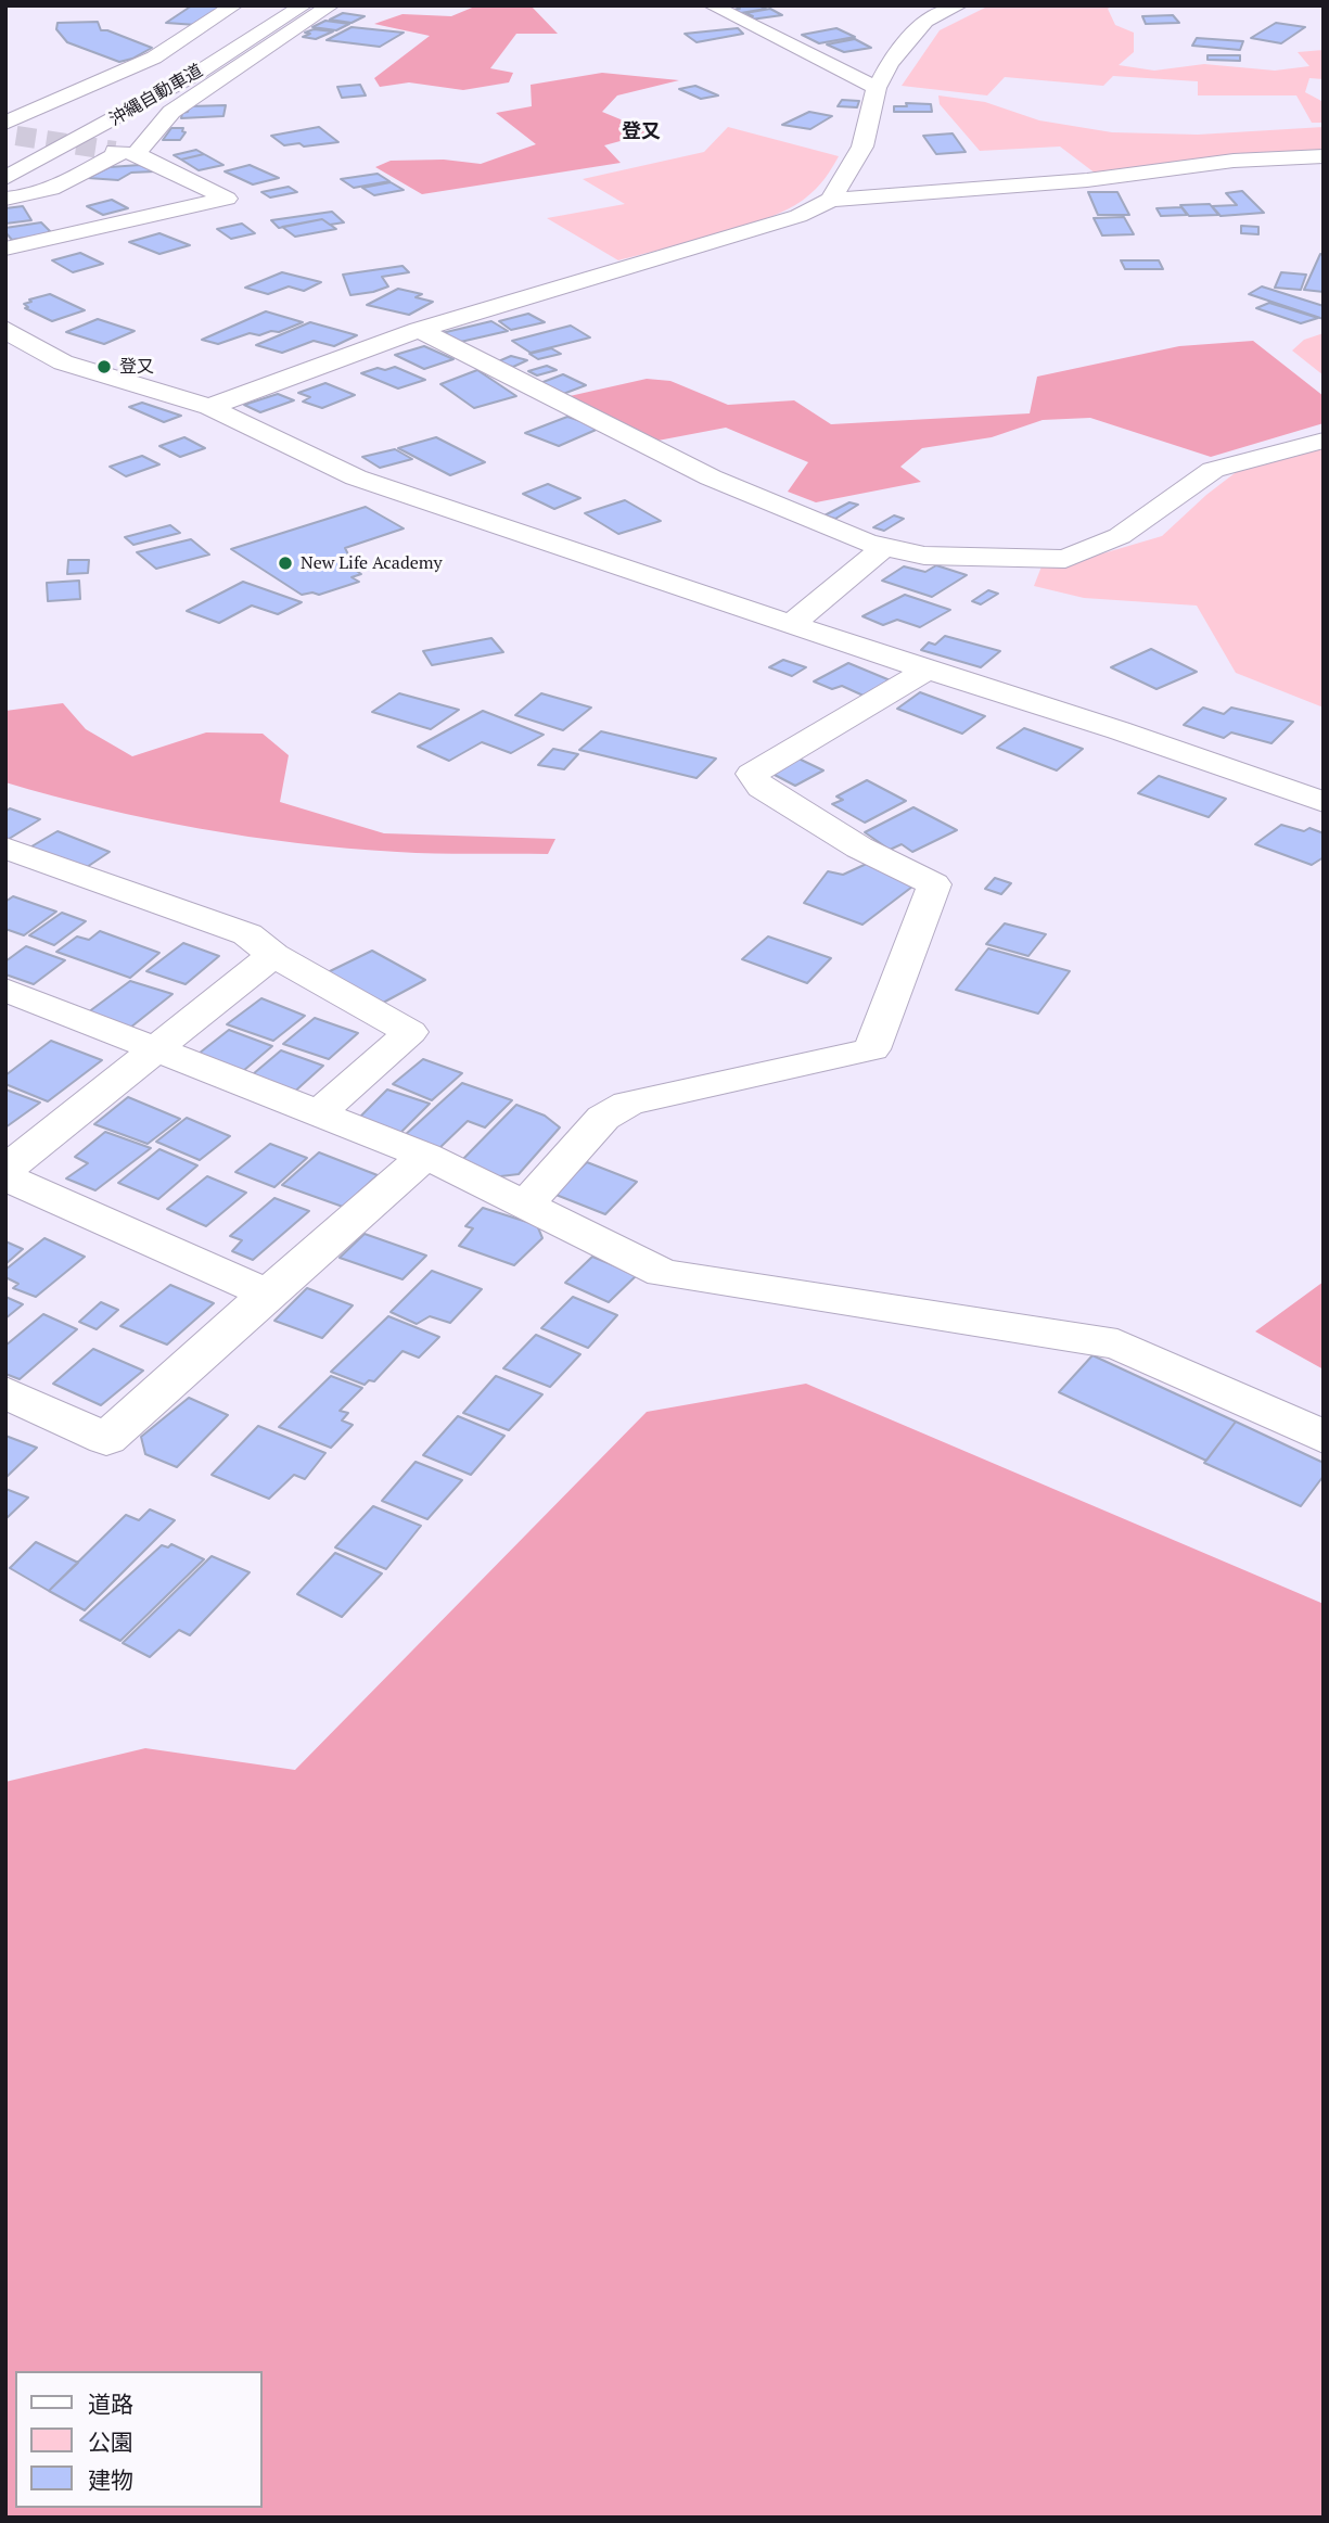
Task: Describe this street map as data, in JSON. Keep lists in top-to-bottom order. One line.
{"streets":{"main road":["沖縄自動車道"]},"districts":["登又"],"places":["登又","New Life Academy"],"legend":["道路","公園","建物"]}
